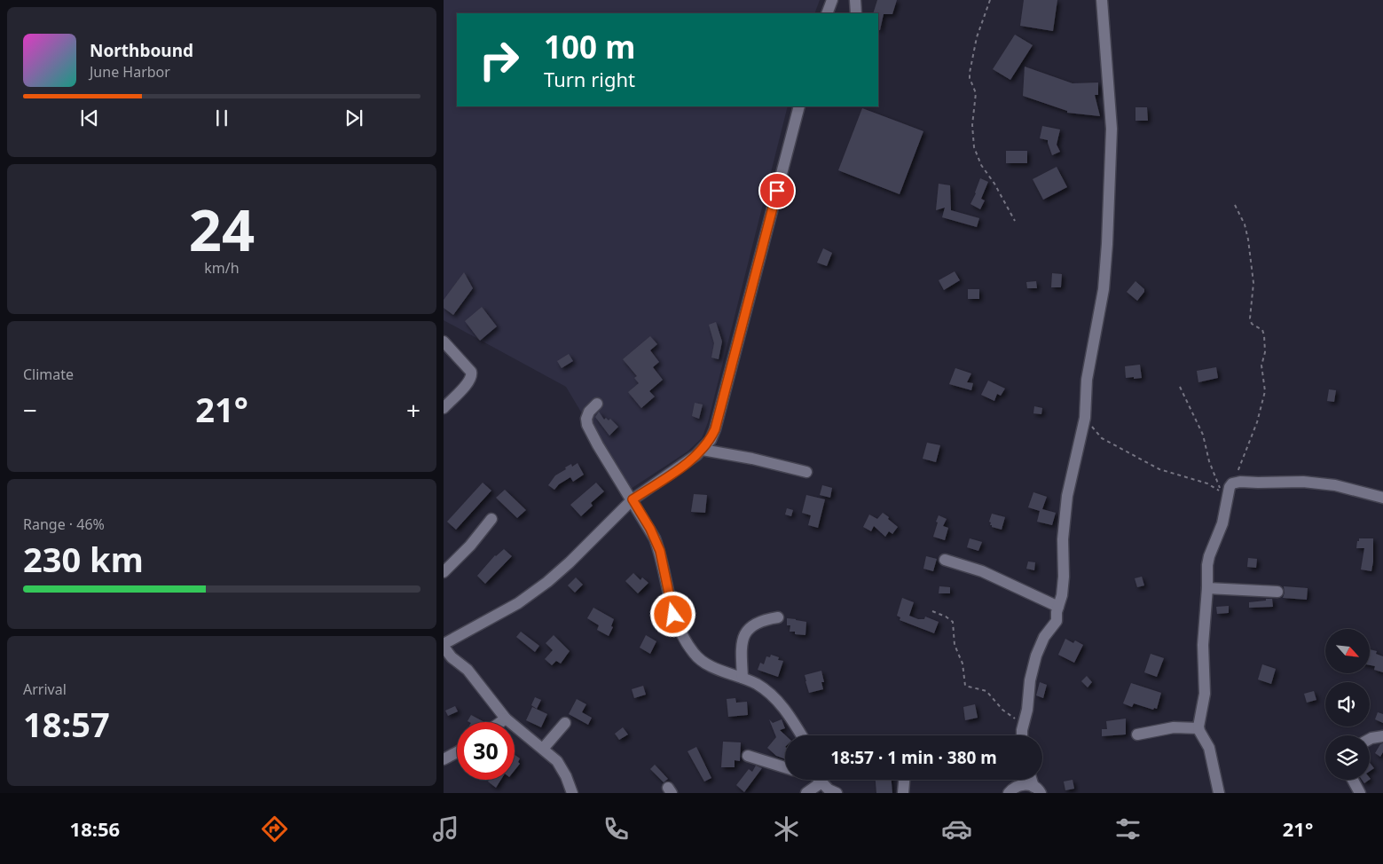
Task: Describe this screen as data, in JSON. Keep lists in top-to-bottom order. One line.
{"north":"bottom right","page":{"turn":["100 m","Turn right"],"song":["Northbound","June Harbor"],"tile":[["24","km/h"],"Climate",["Range · 46%","230 km"],["Arrival","18:57"]],"heat":["−","21°","+"],"limit":"30","trip":"18:57 · 1 min · 380 m","tabs":["18:56","21°"]}}
